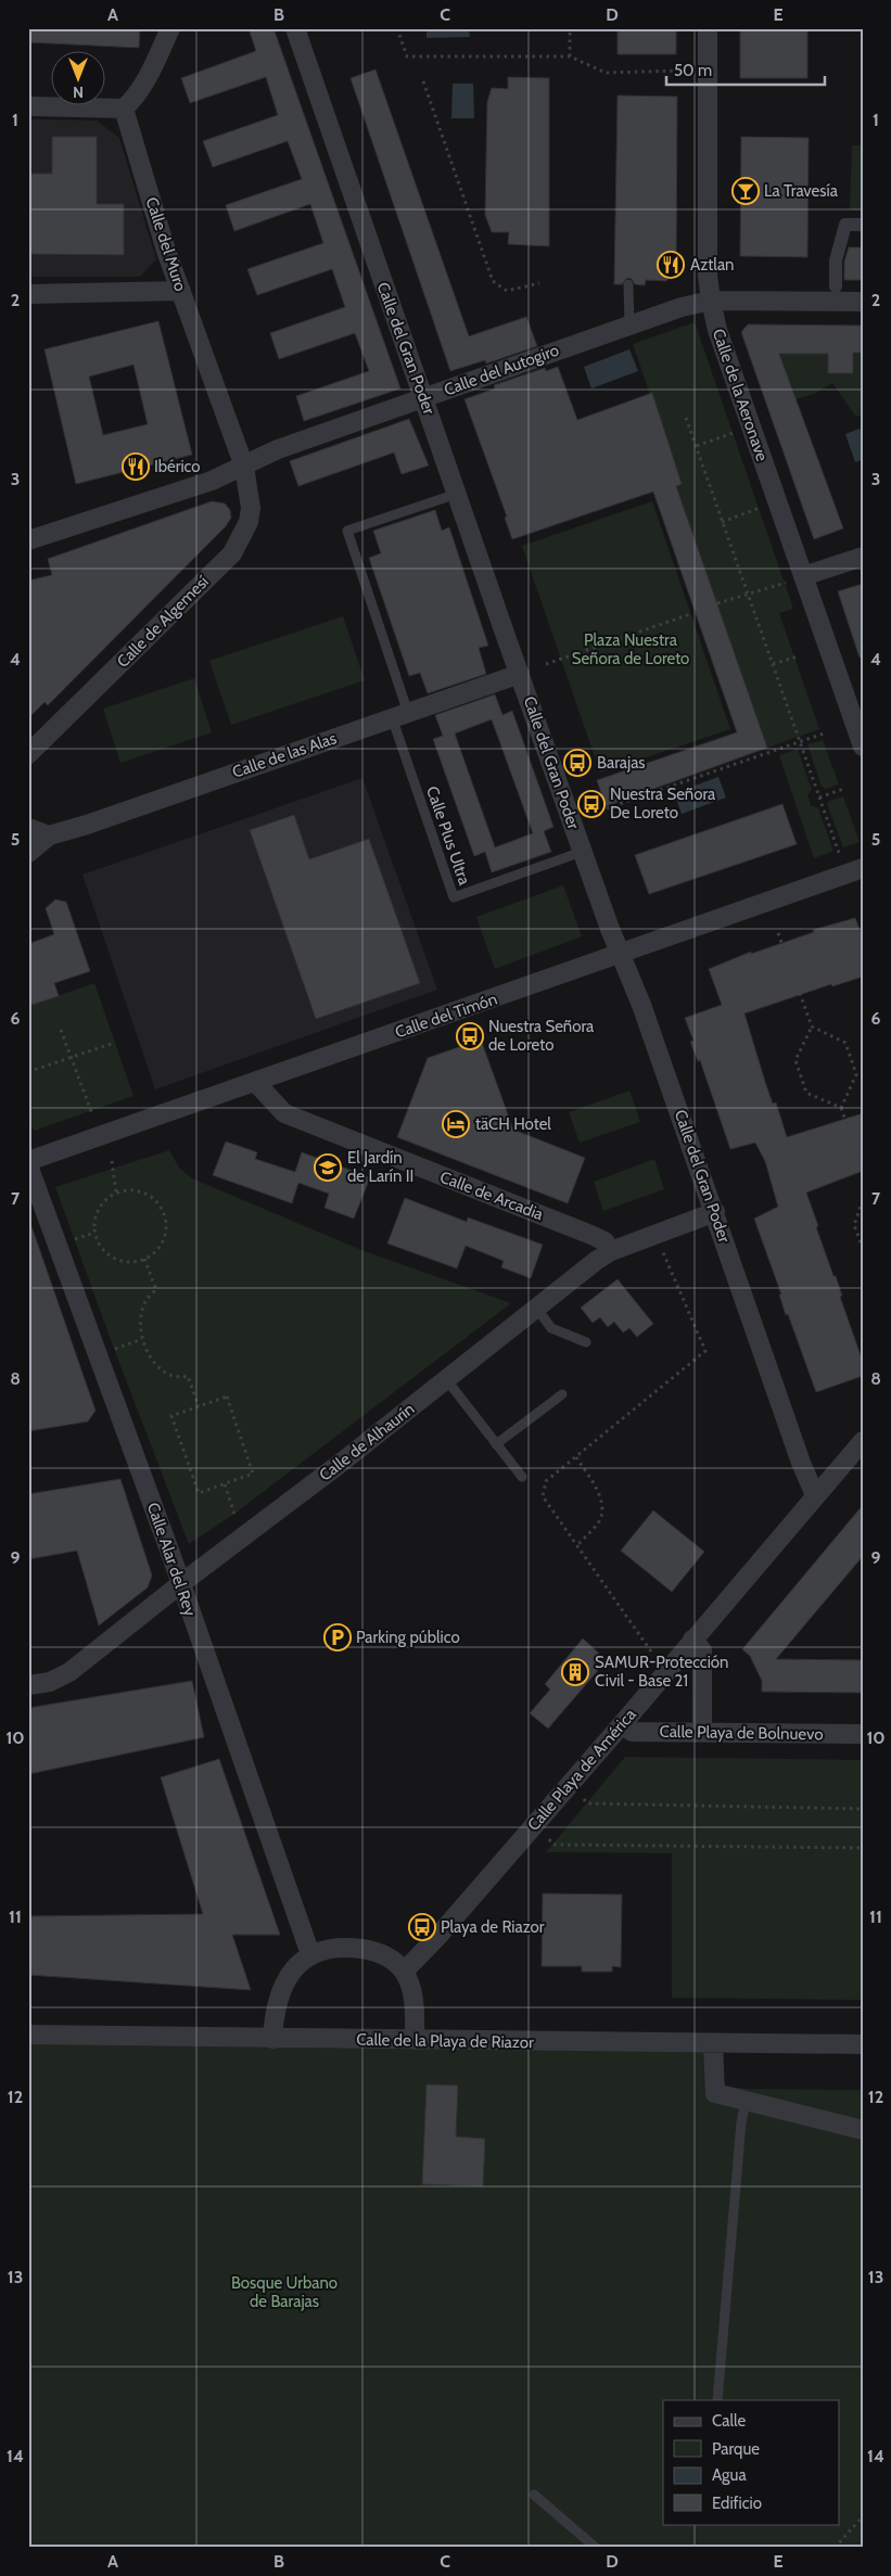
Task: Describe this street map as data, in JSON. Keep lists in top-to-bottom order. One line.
{"streets":{"street":["Calle del Muro","Calle del Gran Poder","Calle del Autogiro","Calle de la Aeronave","Calle de Algemesí","Calle de las Alas","Calle del Timón","Calle de Arcadia","Calle de Alhaurín","Calle Alar del Rey","Calle Playa de Bolnuevo","Calle Playa de América","Calle de la Playa de Riazor"],"lane":["Calle Plus Ultra"]},"crossings":[["Calle del Muro","Calle del Autogiro"],["Calle del Muro","Calle de Algemesí"],["Calle del Gran Poder","Calle del Autogiro"],["Calle del Gran Poder","Calle de las Alas"],["Calle del Gran Poder","Calle Plus Ultra"],["Calle del Gran Poder","Calle del Timón"],["Calle del Gran Poder","Calle de Alhaurín"],["Calle del Gran Poder","Calle Playa de América"],["Calle del Autogiro","Calle de la Aeronave"],["Calle del Autogiro","Calle de Algemesí"],["Calle de las Alas","Calle Plus Ultra"],["Calle del Timón","Calle de Arcadia"],["Calle de Arcadia","Calle de Alhaurín"],["Calle de Alhaurín","Calle Alar del Rey"],["Calle Playa de Bolnuevo","Calle Playa de América"]],"parks":["Plaza Nuestra Señora de Loreto","Bosque Urbano de Barajas"],"places":{"bar":["La Travesía"],"restaurant":["Aztlan","Ibérico"],"bus stop":["Barajas","Nuestra Señora De Loreto","Nuestra Señora de Loreto","Playa de Riazor"],"hotel":["täCH Hotel"],"school or university":["El Jardín de Larín II"],"parking":["Parking público"],"building":["SAMUR-Protección Civil - Base 21"]},"legend":["Calle","Parque","Agua","Edificio"],"scale_bar":"50 m","north":"bottom","grid":{"columns":["A","B","C","D","E"],"rows":["1","2","3","4","5","6","7","8","9","10","11","12","13","14"]}}
